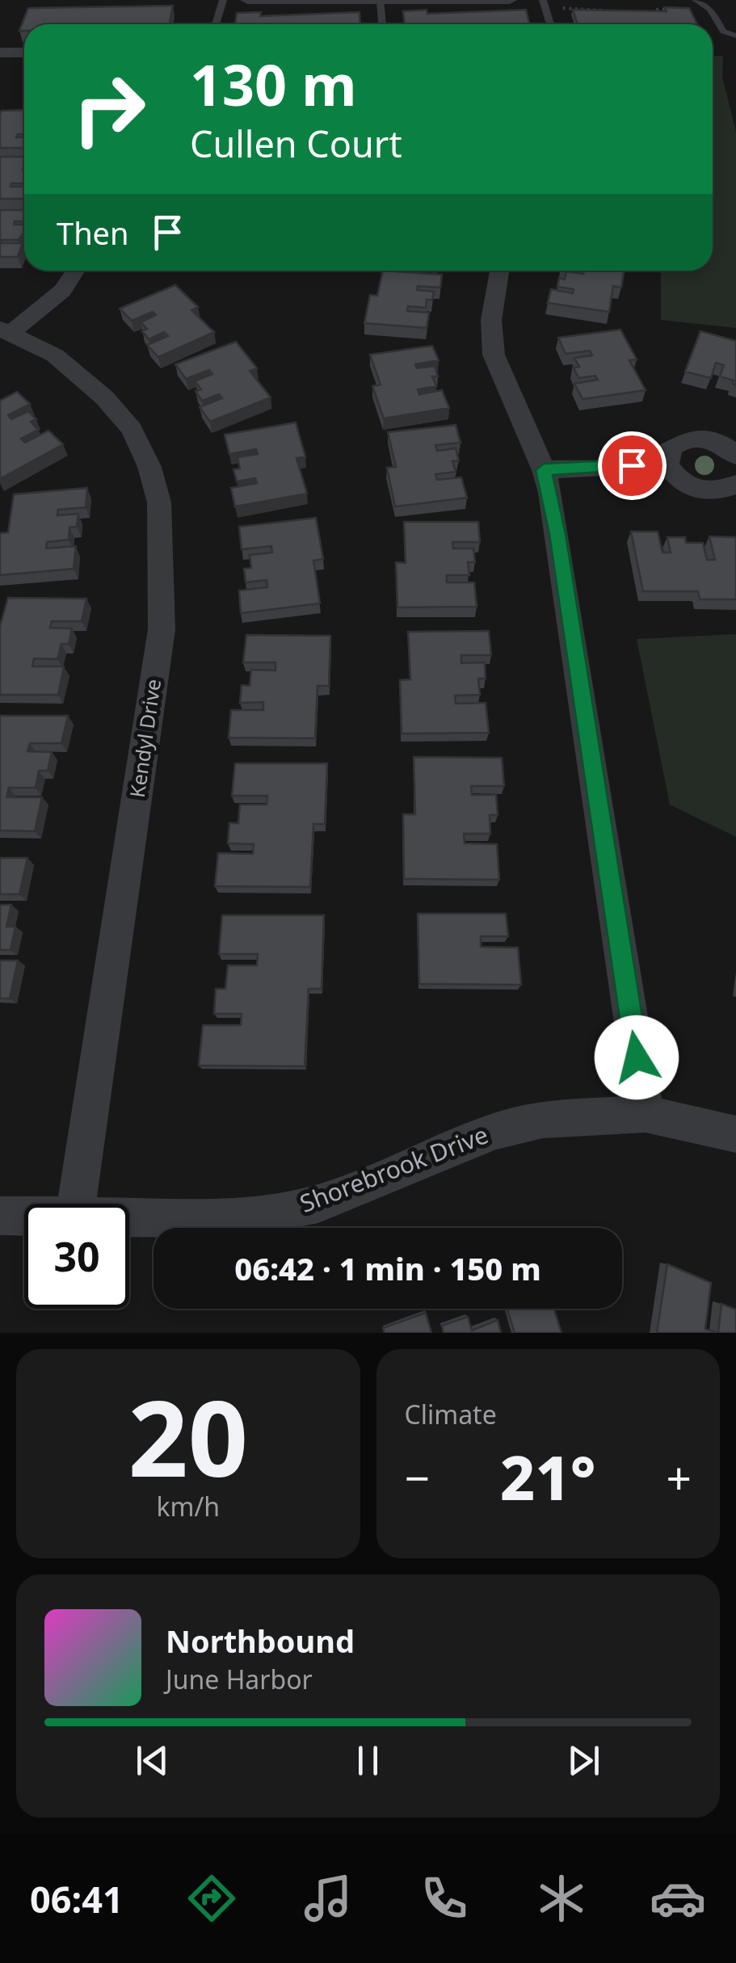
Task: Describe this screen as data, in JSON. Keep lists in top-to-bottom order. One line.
{"streets":{"street":["Kendyl Drive","Shorebrook Drive"]},"page":{"turn":["130 m","Cullen Court"],"then":"Then","limit":"30","trip":"06:42 · 1 min · 150 m","tile":[["20","km/h"],"Climate"],"heat":["−","21°","+"],"song":["Northbound","June Harbor"],"tabs":"06:41"}}
